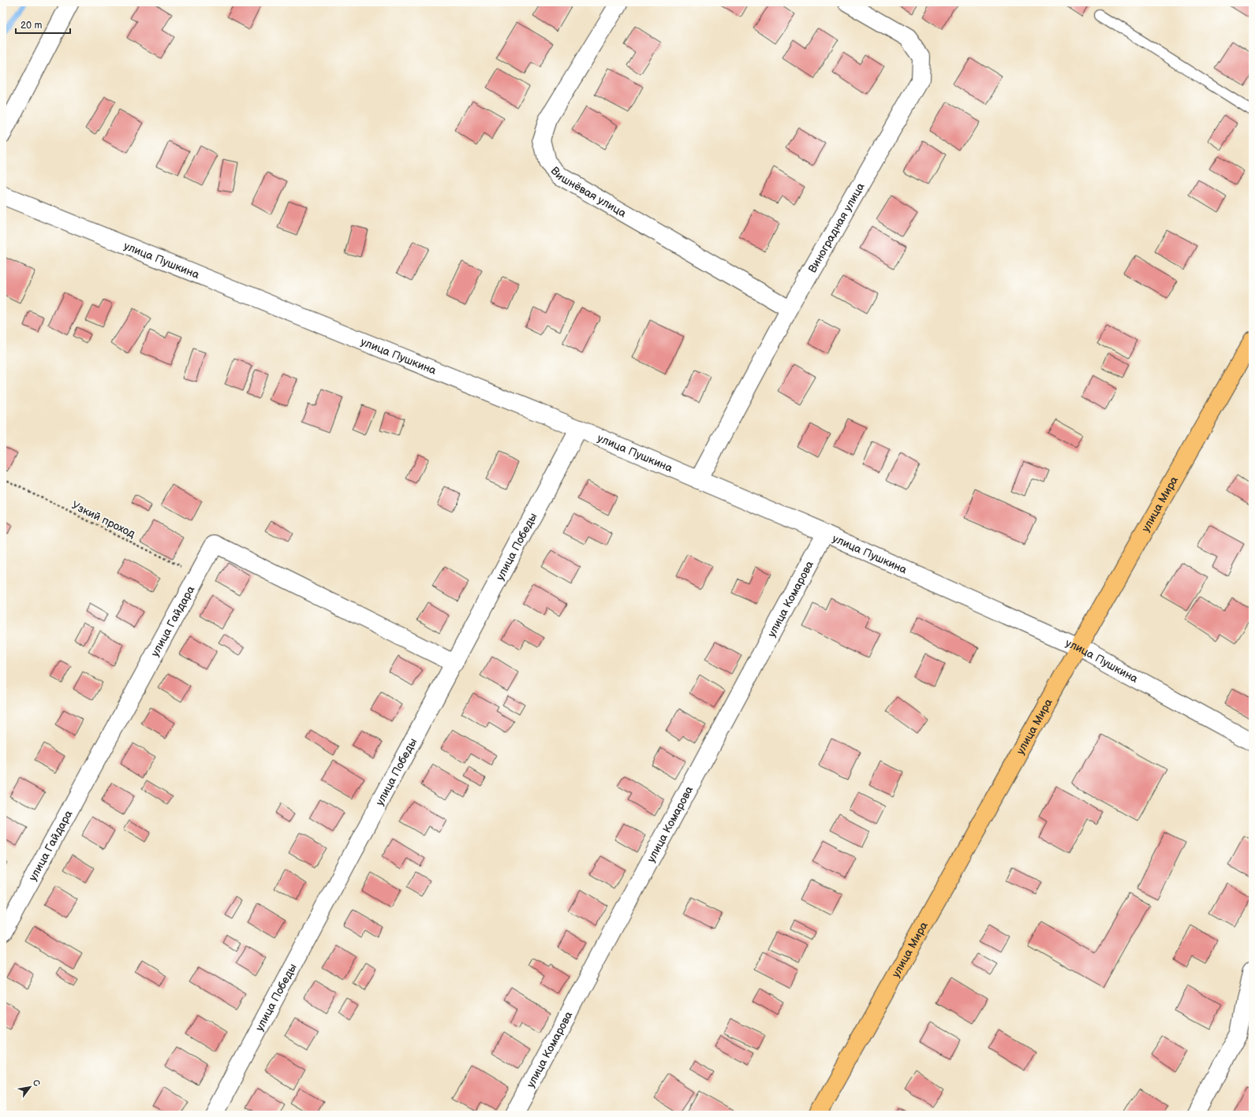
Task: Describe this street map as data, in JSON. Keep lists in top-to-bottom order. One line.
{"streets":{"main road":["улица Мира"],"street":["Вишнёвая улица","Виноградная улица","улица Пушкина","улица Победы","улица Комарова","улица Гайдара"],"path":["Узкий проход"]},"crossings":[["Вишнёвая улица","Виноградная улица"],["Виноградная улица","улица Пушкина"],["улица Пушкина","улица Мира"],["улица Пушкина","улица Победы"],["улица Пушкина","улица Комарова"],["Узкий проход","улица Гайдара"],["улица Победы","улица Гайдара"]],"scale_bar":"20 m","north":"top right"}
